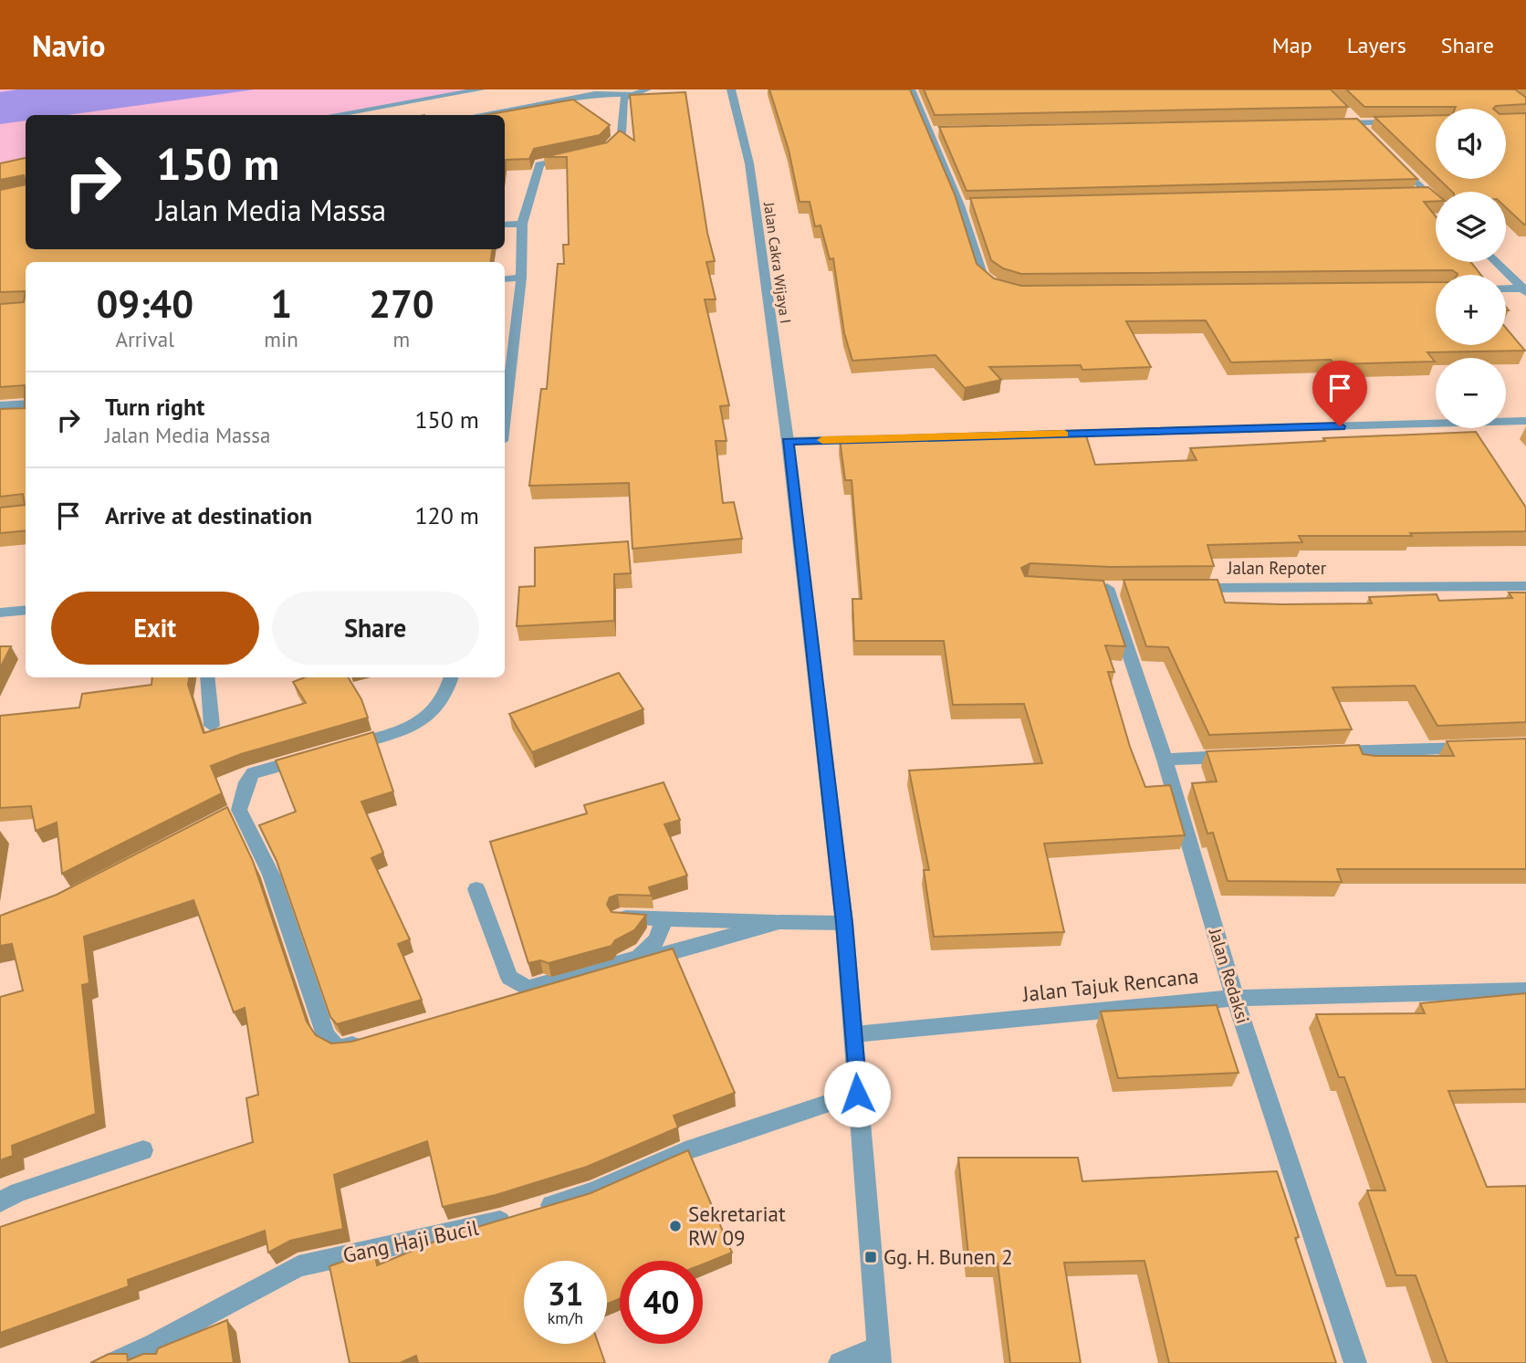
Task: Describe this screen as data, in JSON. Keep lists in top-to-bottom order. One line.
{"streets":{"street":["Jalan Cakra Wijaya I","Jalan Repoter","Jalan Redaksi","Jalan Tajuk Rencana","Gang Haji Bucil"]},"crossings":[["Jalan Cakra Wijaya I","Jalan Tajuk Rencana"],["Jalan Cakra Wijaya I","Gang Haji Bucil"],["Jalan Redaksi","Jalan Tajuk Rencana"]],"places":{"other":["Sekretariat RW 09"],"transit":["Gg. H. Bunen 2"]},"page":{"header":"Navio","nav":["Map","Layers","Share"],"map_buttons":["+","−"],"turn":["150 m","Jalan Media Massa"],"eta":["09:40","Arrival","1","min","270","m"],"list":[{"name":"Turn right","note":"Jalan Media Massa","value":"150 m"},{"name":"Arrive at destination","value":"120 m"}],"buttons":["Exit","Share"],"speed":"31 km/h","limit":"40"}}
